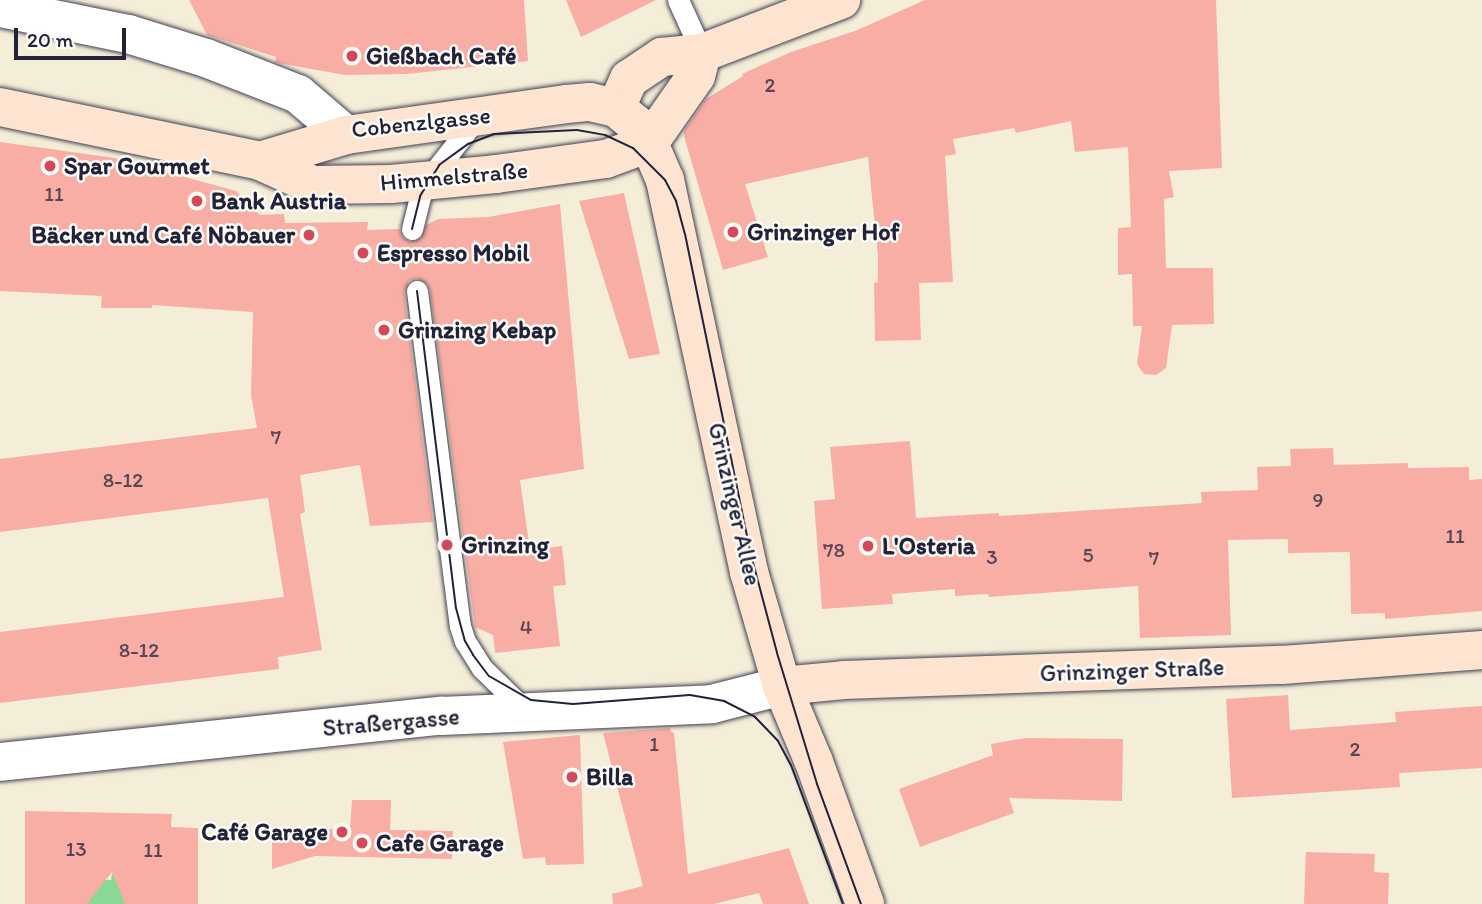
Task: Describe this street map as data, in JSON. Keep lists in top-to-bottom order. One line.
{"streets":{"street":["Cobenzlgasse","Himmelstraße","Grinzinger Allee","Grinzinger Straße","Straßergasse"]},"crossings":[["Cobenzlgasse","Himmelstraße"],["Cobenzlgasse","Grinzinger Allee"],["Himmelstraße","Grinzinger Allee"],["Grinzinger Allee","Grinzinger Straße"],["Grinzinger Allee","Straßergasse"],["Grinzinger Straße","Straßergasse"]],"places":["Gießbach Café","Spar Gourmet","Bank Austria","Grinzinger Hof","Bäcker und Café Nöbauer","Espresso Mobil","Grinzing Kebap","Grinzing","L'Osteria","Billa","Café Garage","Cafe Garage"],"house_numbers":["2","11","7","8-12","9","11","78","5","3","7","4","8-12","1","2","13","11"],"scale_bar":"20 m"}
